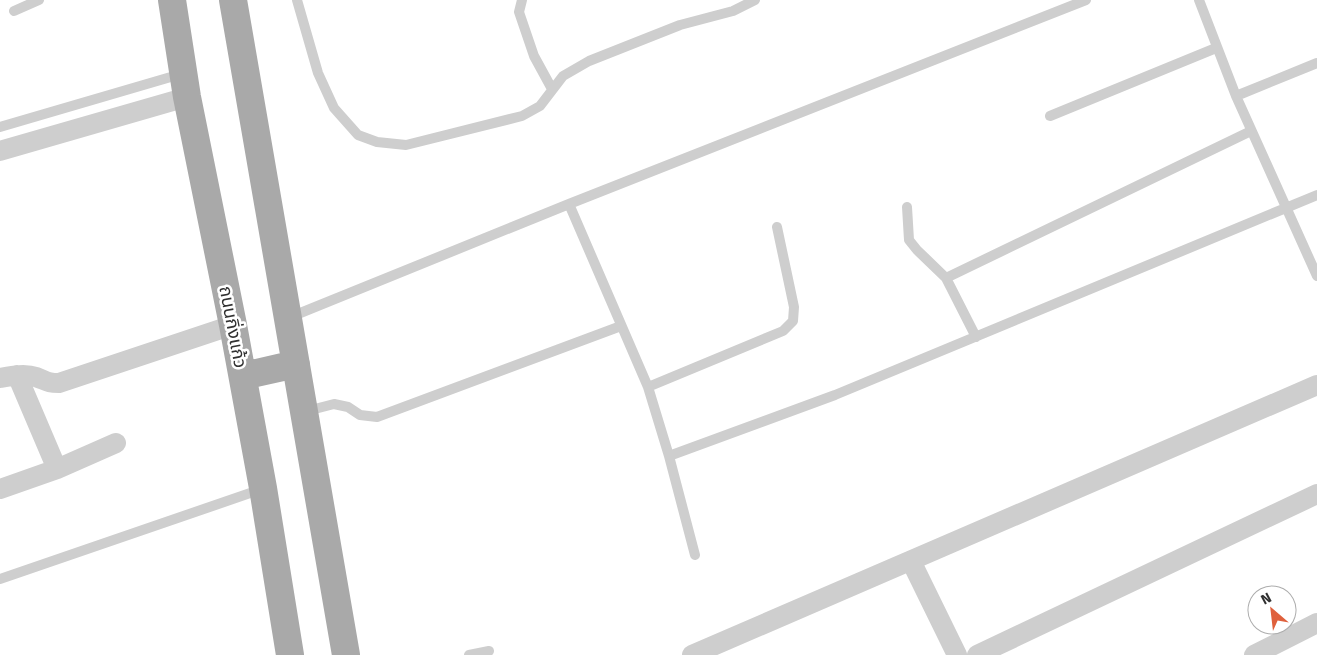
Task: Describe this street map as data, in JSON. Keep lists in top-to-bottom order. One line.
{"streets":{"main road":["ถนนกิ่งแก้ว"]},"north":"top left"}
